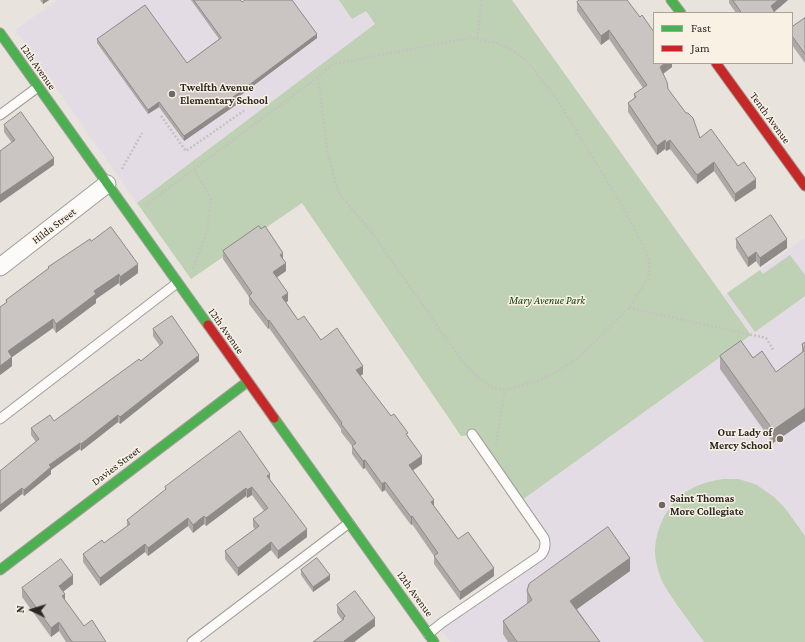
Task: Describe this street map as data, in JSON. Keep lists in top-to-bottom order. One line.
{"streets":{"street":["12th Avenue","Tenth Avenue","Hilda Street","Davies Street"]},"crossings":[["12th Avenue","Hilda Street"],["12th Avenue","Davies Street"]],"parks":["Mary Avenue Park"],"places":["Twelfth Avenue Elementary School","Our Lady of Mercy School","Saint Thomas More Collegiate"],"legend":["Fast","Jam"],"north":"left"}
